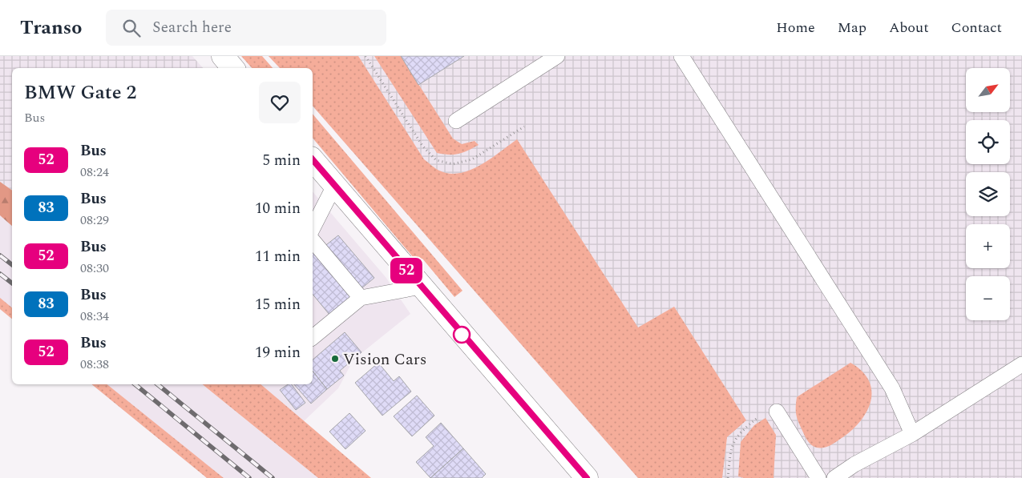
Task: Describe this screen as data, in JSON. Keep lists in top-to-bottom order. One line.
{"places":["Vision Cars"],"lines":["bus line 52"],"north":"top right","page":{"header":"Transo","search":"Search here","nav":["Home","Map","About","Contact"],"on_map":"52","map_buttons":["+","−"],"heading":["BMW Gate 2","Bus"],"list":[{"mark":"52","name":"Bus","note":"08:24","value":"5 min"},{"mark":"83","name":"Bus","note":"08:29","value":"10 min"},{"mark":"52","name":"Bus","note":"08:30","value":"11 min"},{"mark":"83","name":"Bus","note":"08:34","value":"15 min"},{"mark":"52","name":"Bus","note":"08:38","value":"19 min"}]}}
